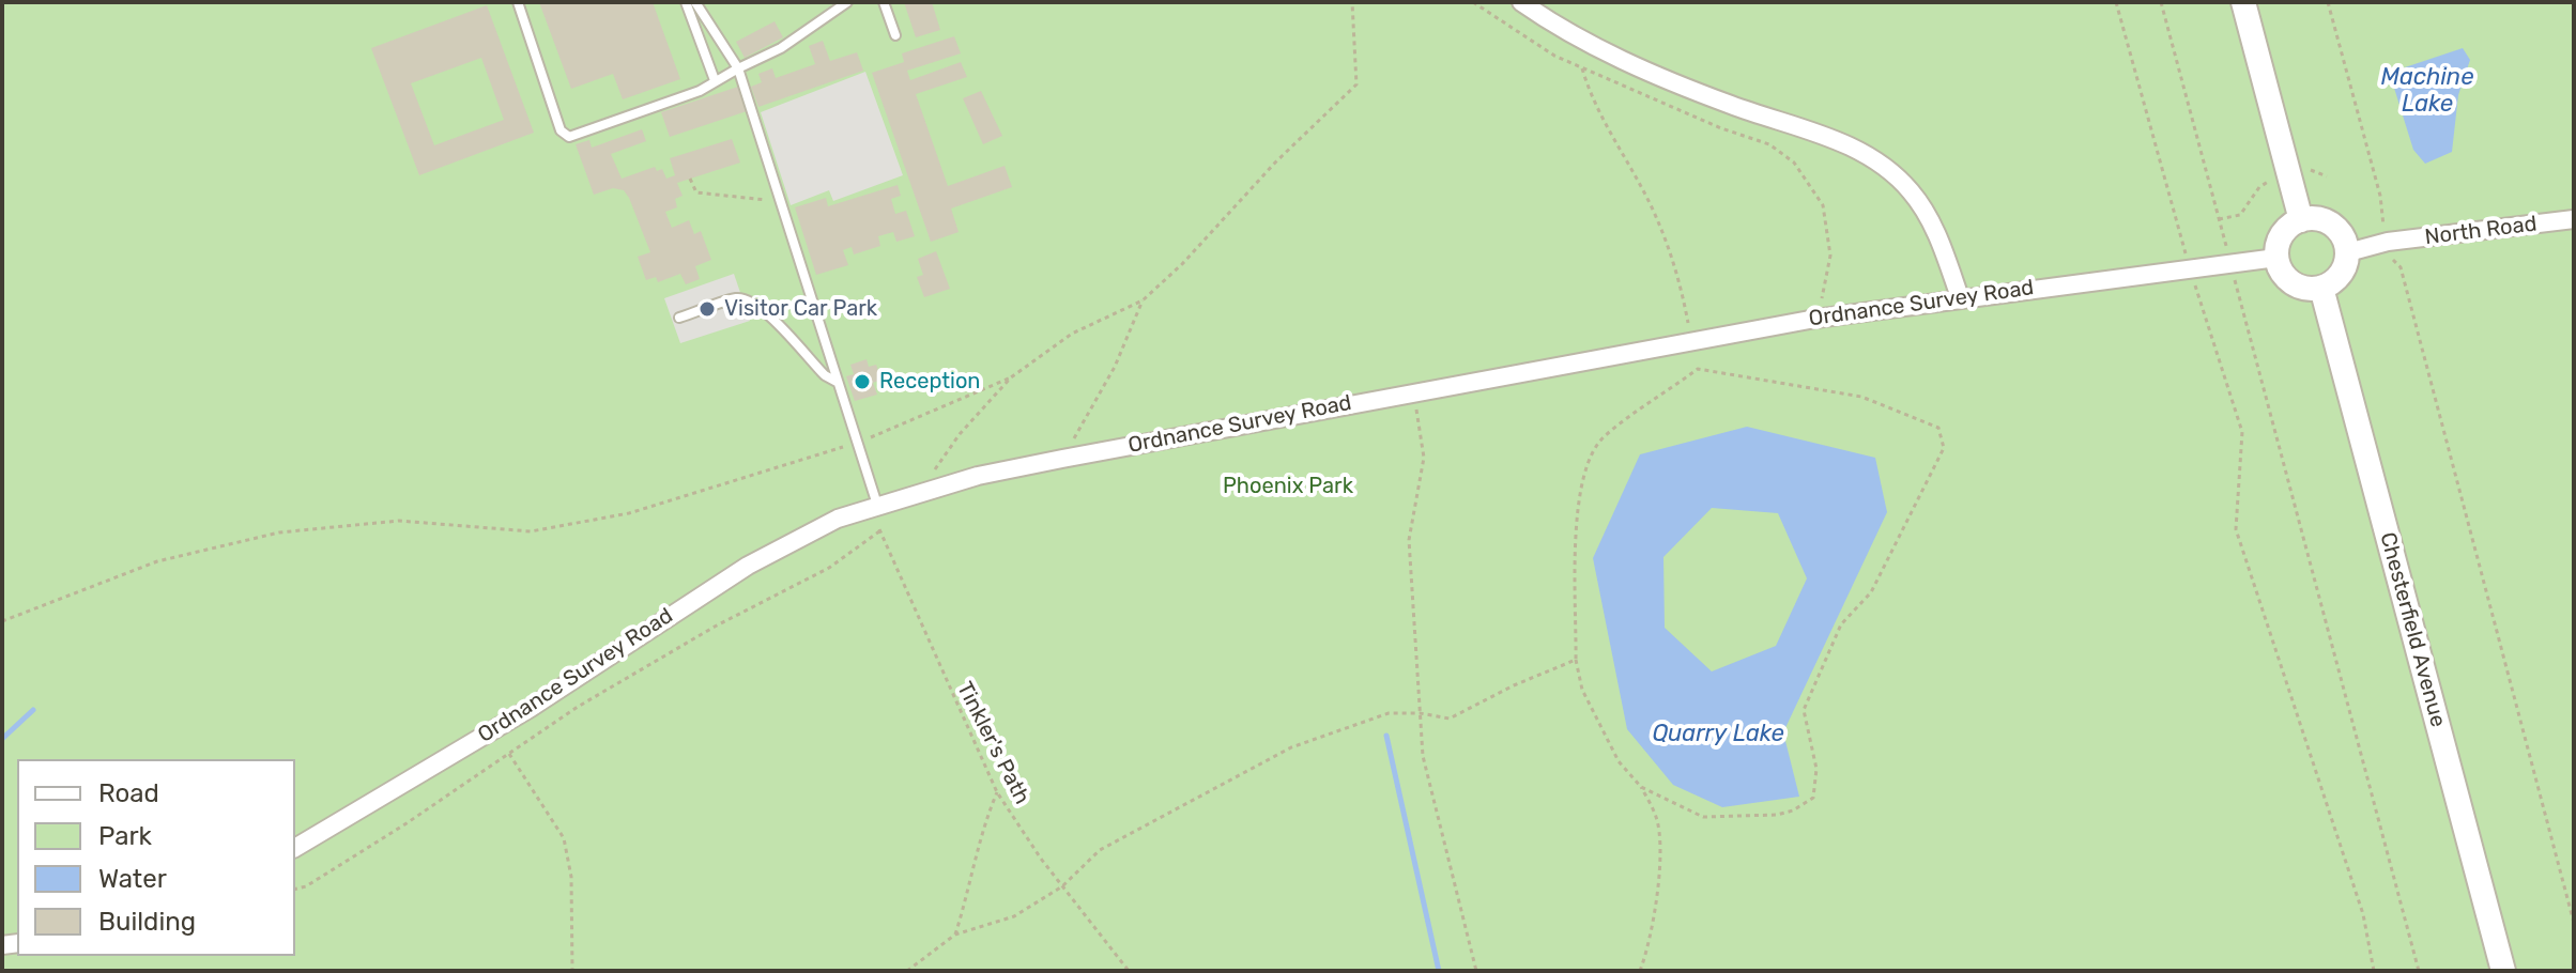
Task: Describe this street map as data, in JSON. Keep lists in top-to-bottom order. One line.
{"streets":{"street":["North Road","Ordnance Survey Road","Chesterfield Avenue"],"path":["Tinkler's Path"]},"crossings":[["North Road","Ordnance Survey Road"],["North Road","Chesterfield Avenue"],["Ordnance Survey Road","Chesterfield Avenue"],["Ordnance Survey Road","Tinkler's Path"]],"water":["Machine Lake","Quarry Lake"],"parks":["Phoenix Park"],"places":["Visitor Car Park","Reception"],"legend":["Road","Park","Water","Building"]}
